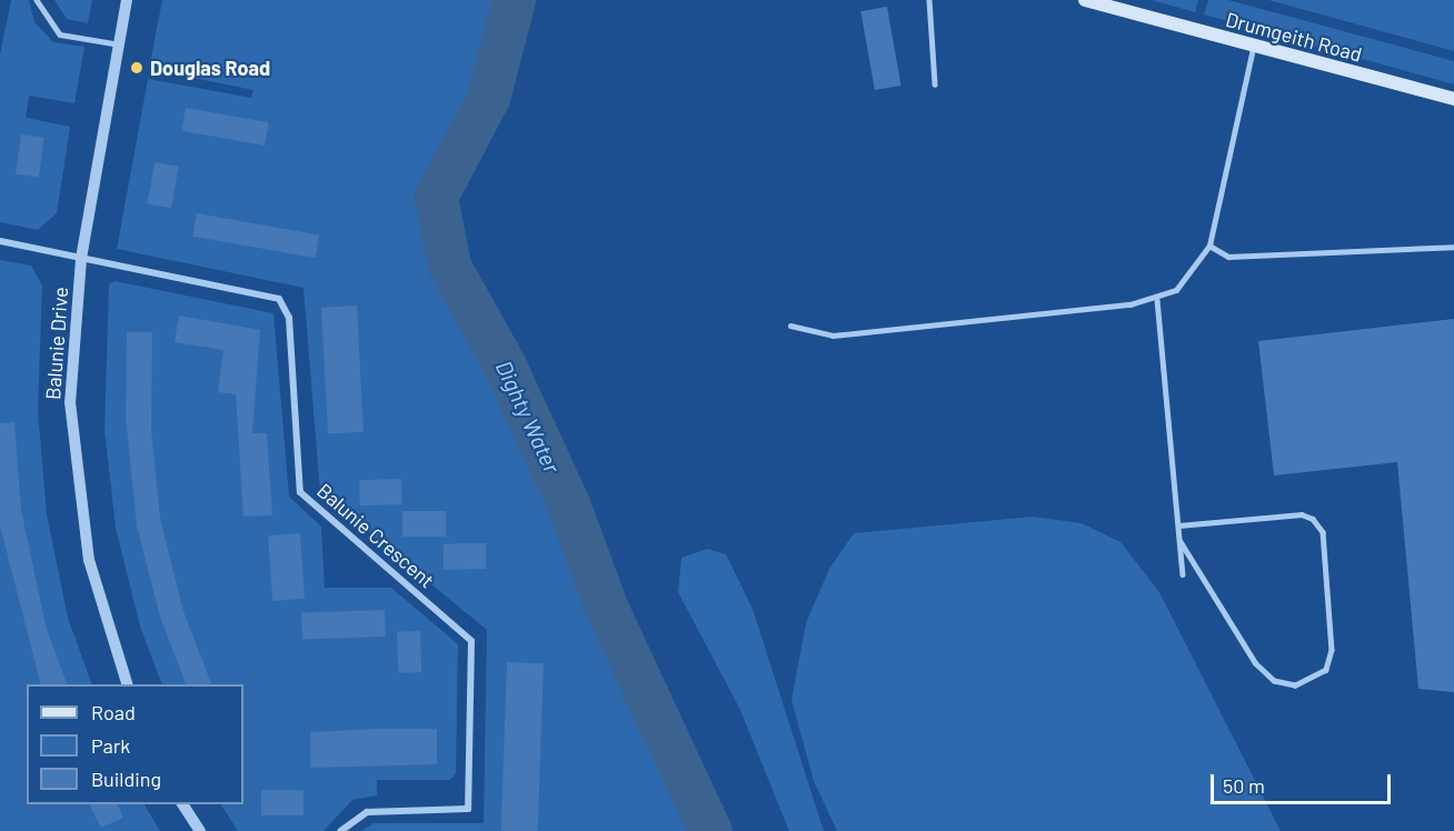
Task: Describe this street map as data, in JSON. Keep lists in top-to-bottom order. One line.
{"streets":{"main road":["Drumgeith Road"],"street":["Balunie Drive","Balunie Crescent"]},"crossings":[["Balunie Drive","Balunie Crescent"]],"water":["Dighty Water"],"places":["Douglas Road"],"legend":["Road","Park","Building"],"scale_bar":"50 m"}
